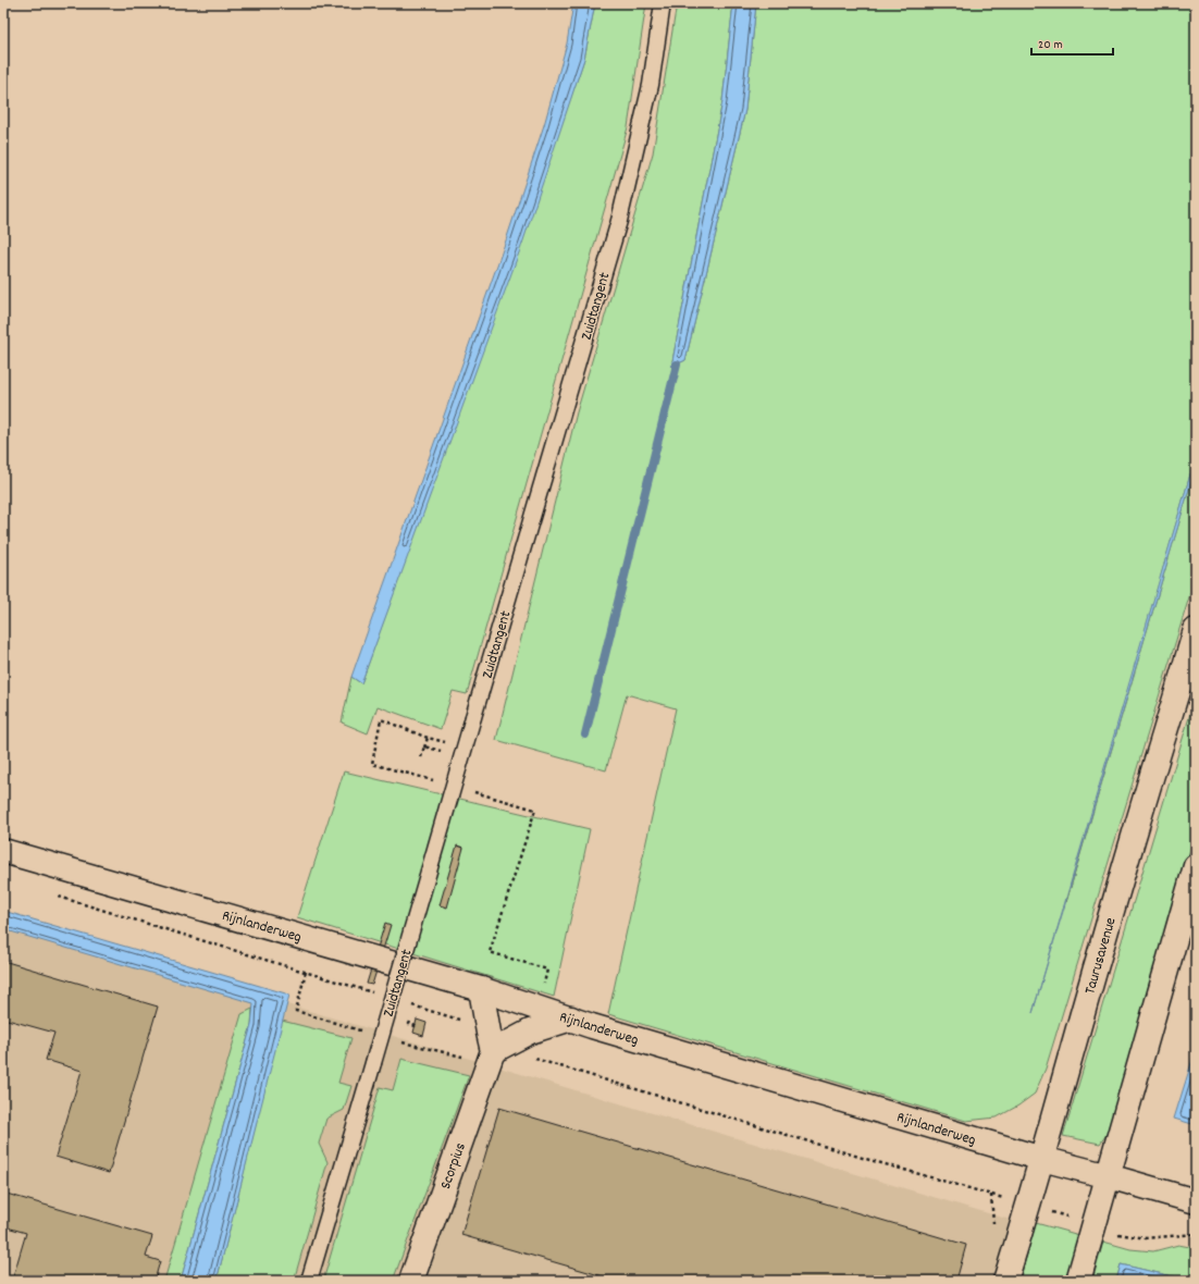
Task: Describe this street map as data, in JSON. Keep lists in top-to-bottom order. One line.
{"streets":{"street":["Rijnlanderweg","Taurusavenue","Scorpius"],"lane":["Zuidtangent"]},"crossings":[["Rijnlanderweg","Taurusavenue"]],"scale_bar":"20 m"}
